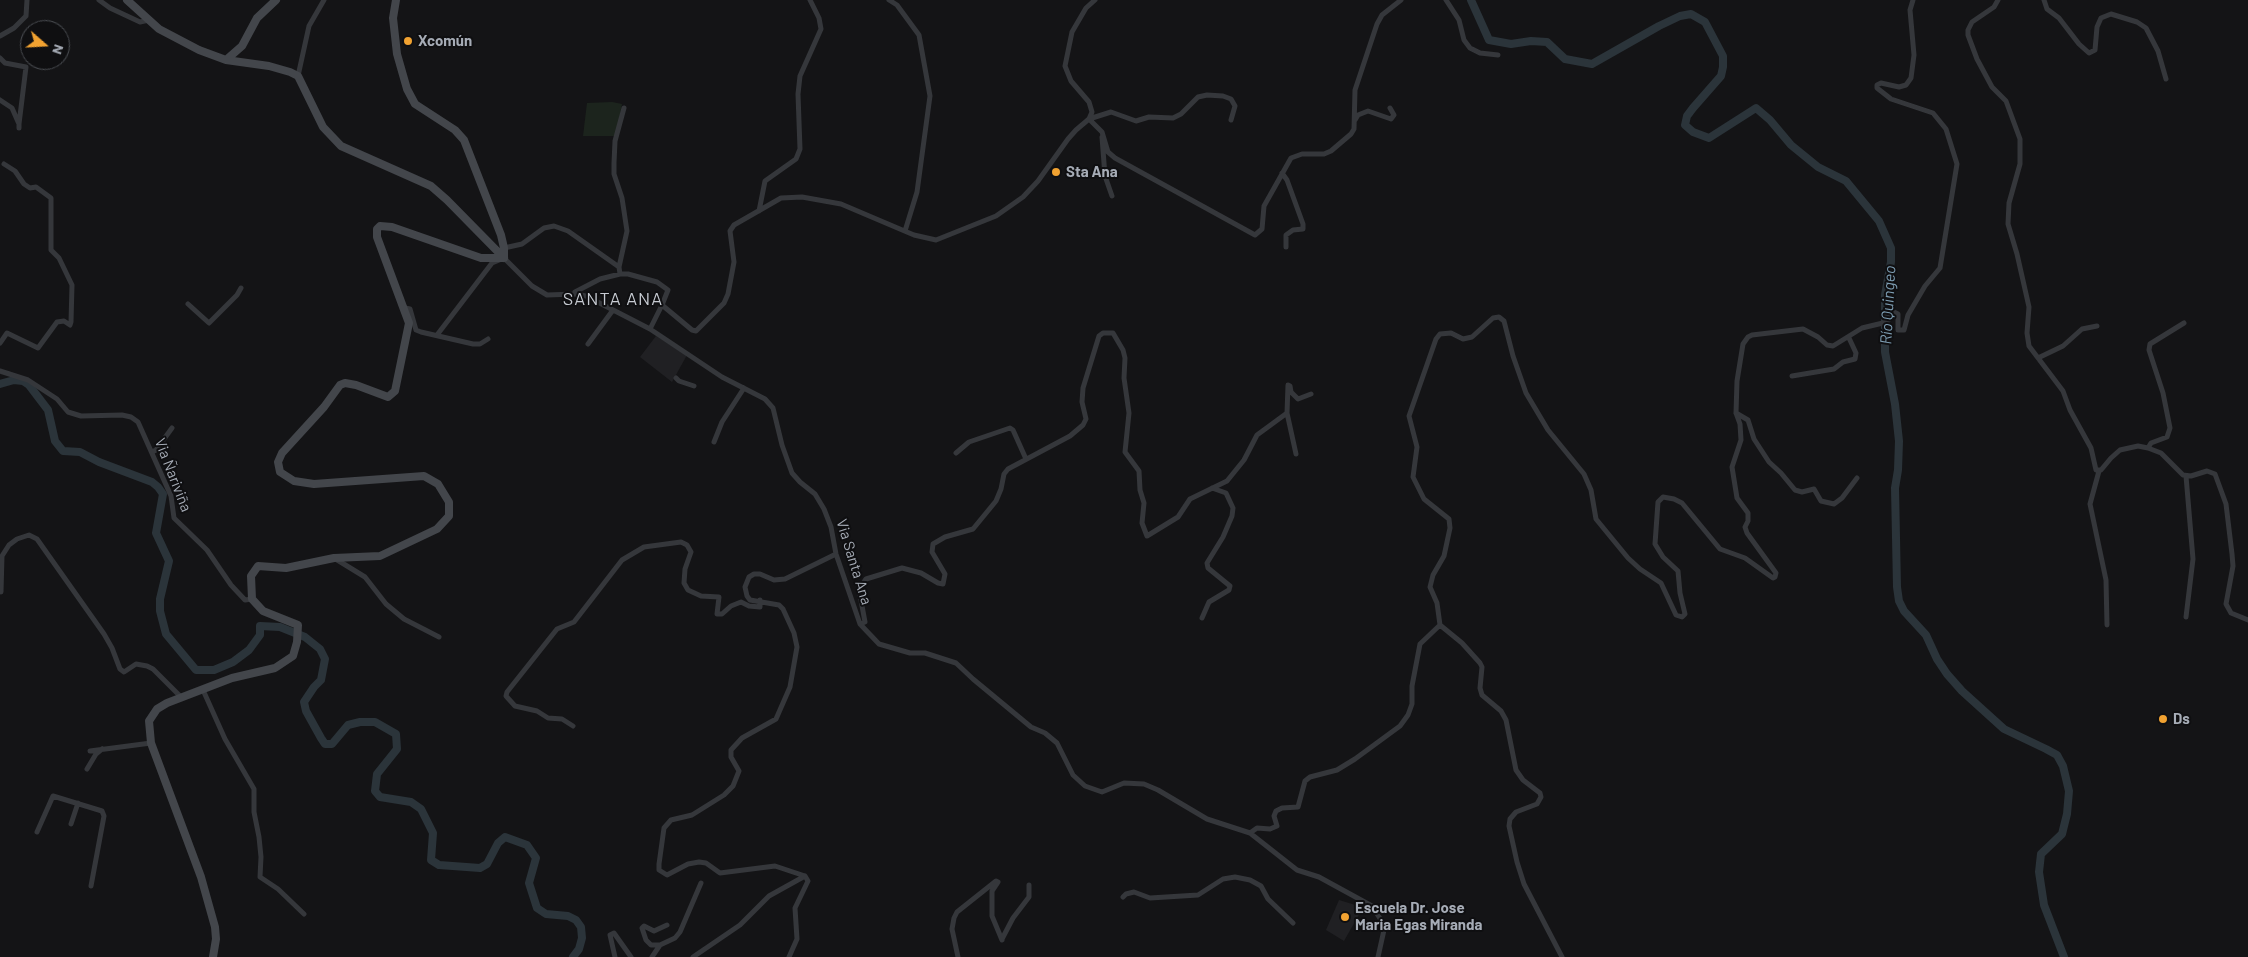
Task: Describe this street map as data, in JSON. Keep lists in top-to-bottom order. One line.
{"streets":{"street":["Via Ñariviña","Via Santa Ana"]},"districts":["SANTA ANA"],"water":["Río Quingeo"],"places":["Xcomún","Sta Ana","Ds","Escuela Dr. Jose Maria Egas Miranda"],"north":"right"}
